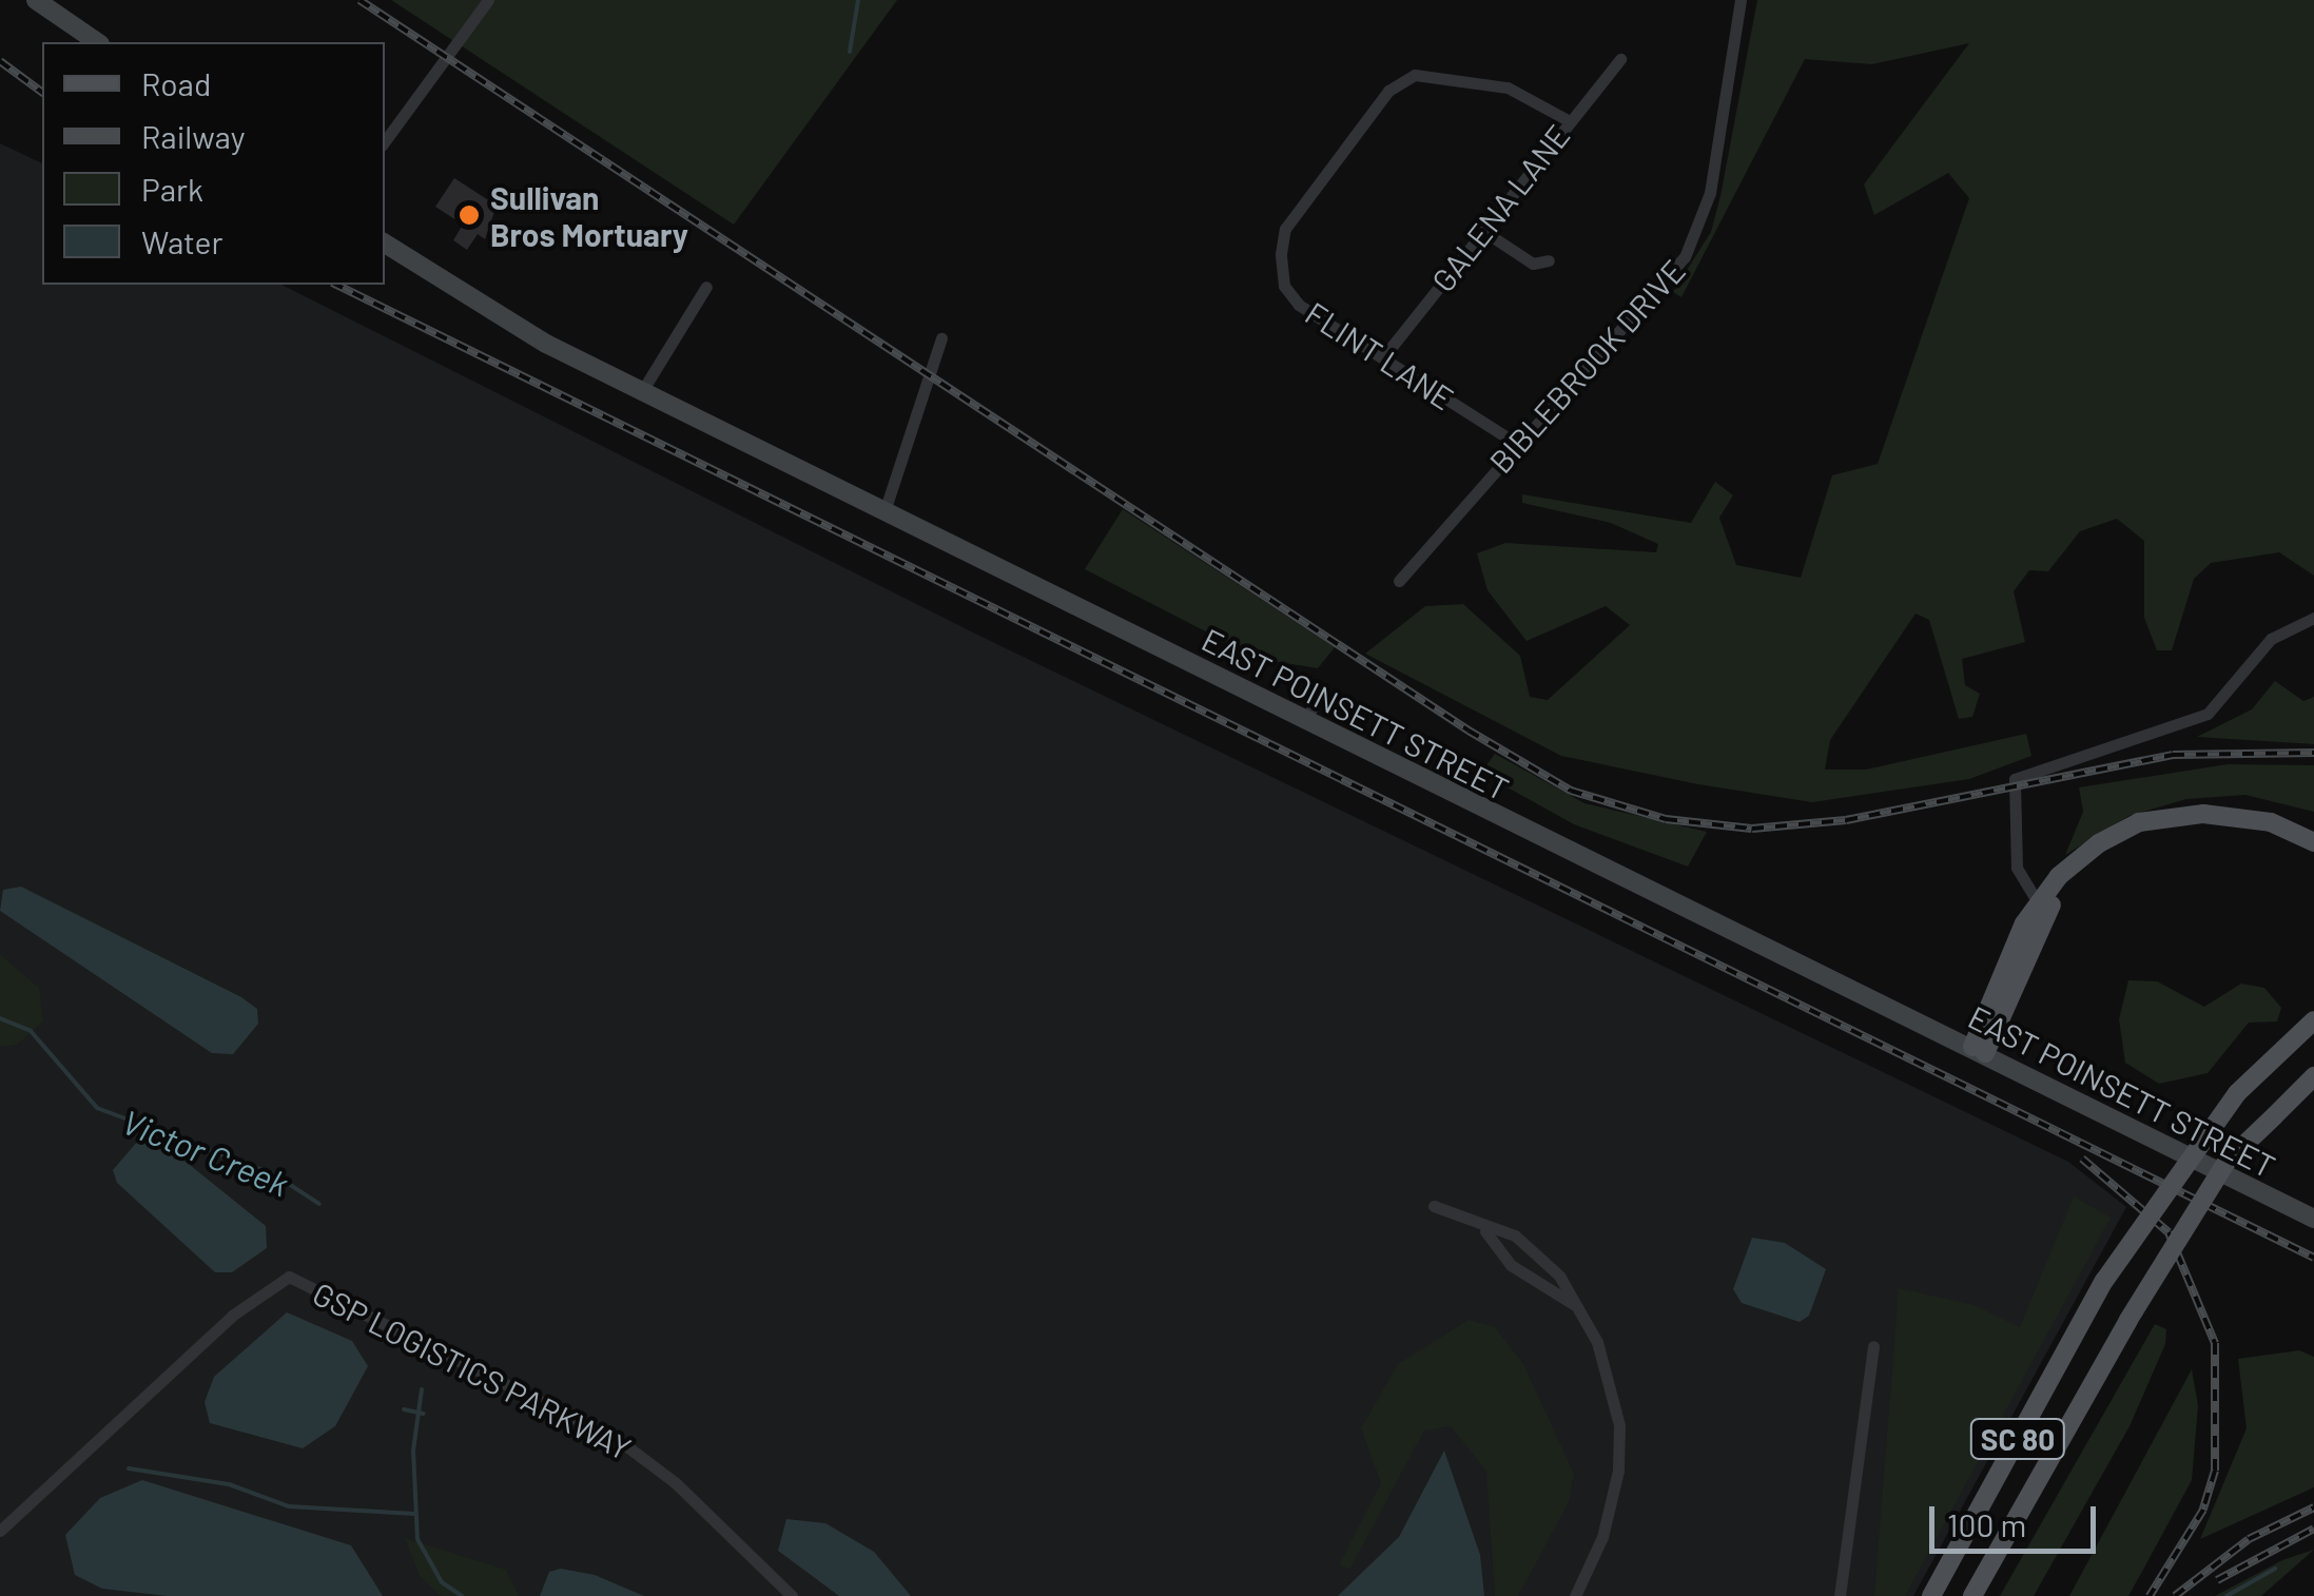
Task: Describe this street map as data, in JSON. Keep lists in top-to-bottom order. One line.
{"streets":{"main road":["EAST POINSETT STREET","SC 80"],"street":["GALENA LANE","FLINT LANE","BIBLEBROOK DRIVE","GSP LOGISTICS PARKWAY"]},"crossings":[["GALENA LANE","FLINT LANE"],["FLINT LANE","BIBLEBROOK DRIVE"]],"water":["Victor Creek"],"places":["Sullivan Bros Mortuary"],"legend":["Road","Railway","Park","Water"],"scale_bar":"100 m"}
